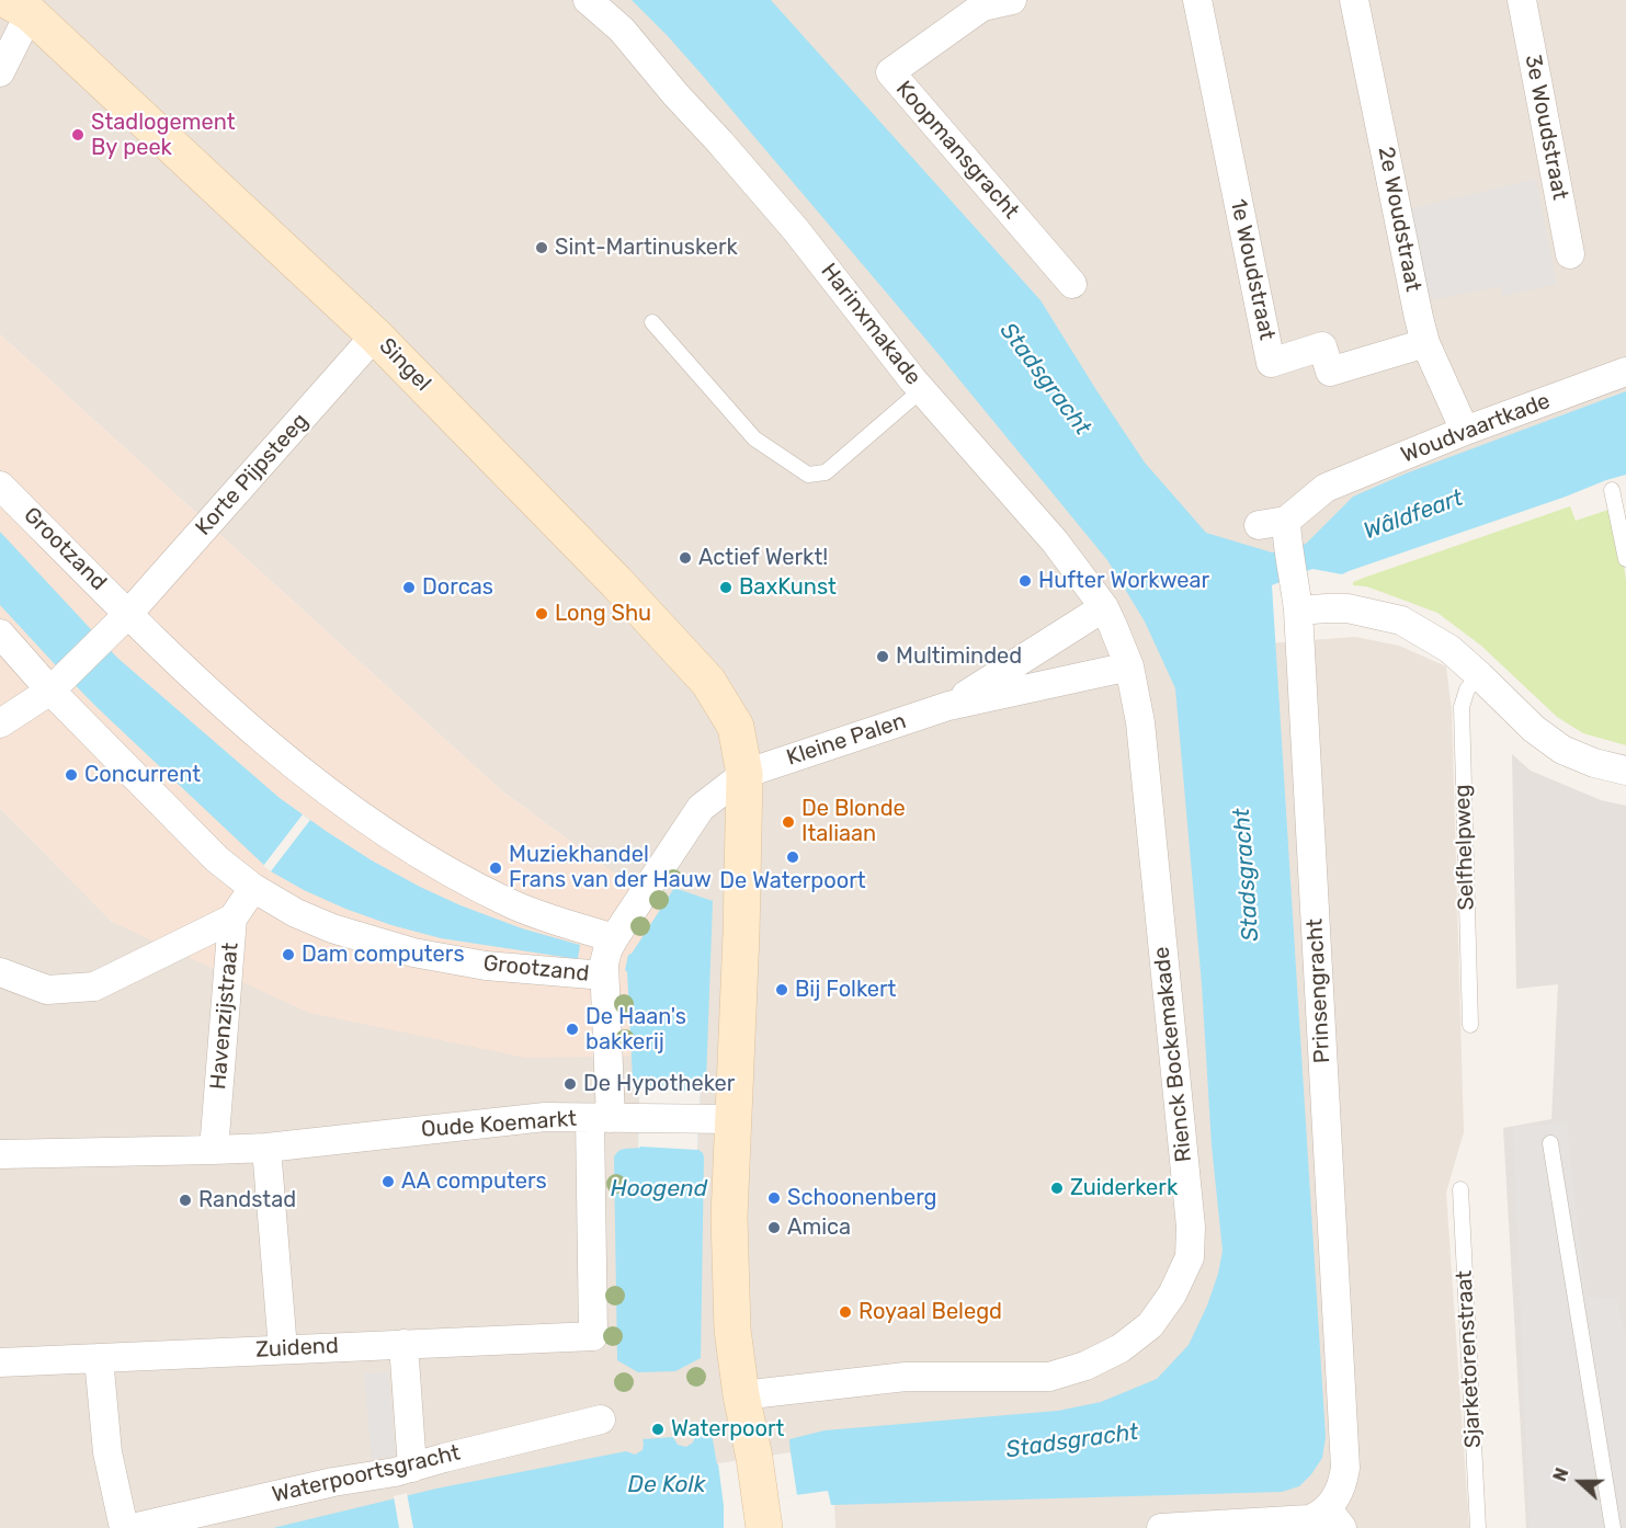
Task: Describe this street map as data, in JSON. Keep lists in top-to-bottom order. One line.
{"streets":{"main road":["Singel"],"street":["3e Woudstraat","Koopmansgracht","2e Woudstraat","1e Woudstraat","Harinxmakade","Woudvaartkade","Korte Pijpsteeg","Grootzand","Kleine Palen","Prinsengracht","Havenzijstraat","Rienck Bockemakade","Oude Koemarkt","Zuidend","Waterpoortsgracht"],"lane":["Selfhelpweg","Sjarketorenstraat"]},"crossings":[["2e Woudstraat","1e Woudstraat"],["2e Woudstraat","Woudvaartkade"],["Harinxmakade","Kleine Palen"],["Harinxmakade","Rienck Bockemakade"],["Singel","Korte Pijpsteeg"],["Singel","Kleine Palen"],["Woudvaartkade","Prinsengracht"],["Korte Pijpsteeg","Grootzand"],["Grootzand","Havenzijstraat"],["Kleine Palen","Rienck Bockemakade"],["Havenzijstraat","Oude Koemarkt"],["Oude Koemarkt","Zuidend"]],"water":["Stadsgracht","Wâldfeart","Hoogend","De Kolk"],"places":["Stadlogement By peek","Sint-Martinuskerk","Actief Werkt!","Hufter Workwear","Dorcas","BaxKunst","Long Shu","Multiminded","Concurrent","De Blonde Italiaan","De Waterpoort","Muziekhandel Frans van der Hauw","Dam computers","Bij Folkert","De Haan's bakkerij","De Hypotheker","AA computers","Zuiderkerk","Schoonenberg","Randstad","Amica","Royaal Belegd","Waterpoort"],"north":"left"}
